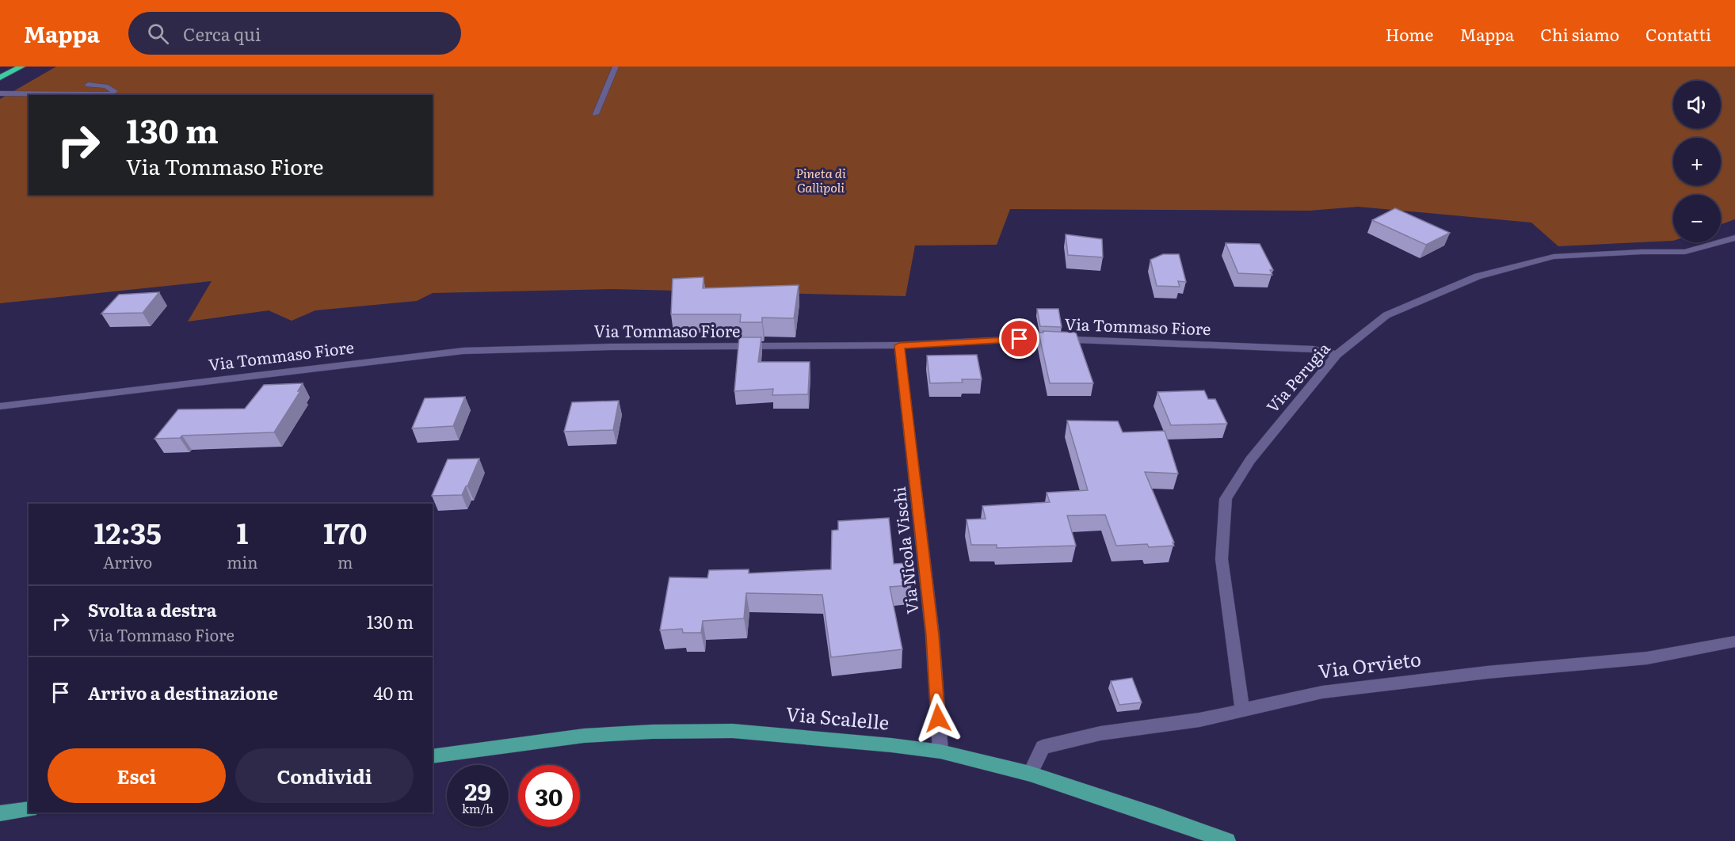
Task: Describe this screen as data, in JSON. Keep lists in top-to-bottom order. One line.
{"streets":{"main road":["Via Scalelle"],"street":["Via Tommaso Fiore","Via Perugia","Via Nicola Vischi","Via Orvieto"]},"crossings":[["Via Tommaso Fiore","Via Perugia"],["Via Tommaso Fiore","Via Nicola Vischi"],["Via Perugia","Via Orvieto"],["Via Nicola Vischi","Via Scalelle"],["Via Orvieto","Via Scalelle"]],"parks":["Pineta di Gallipoli"],"page":{"header":"Mappa","search":"Cerca qui","nav":["Home","Mappa","Chi siamo","Contatti"],"map_buttons":["+","−"],"turn":["130 m","Via Tommaso Fiore"],"eta":["12:35","Arrivo","1","min","170","m"],"list":[{"name":"Svolta a destra","note":"Via Tommaso Fiore","value":"130 m"},{"name":"Arrivo a destinazione","value":"40 m"}],"buttons":["Esci","Condividi"],"speed":"29 km/h","limit":"30"}}
